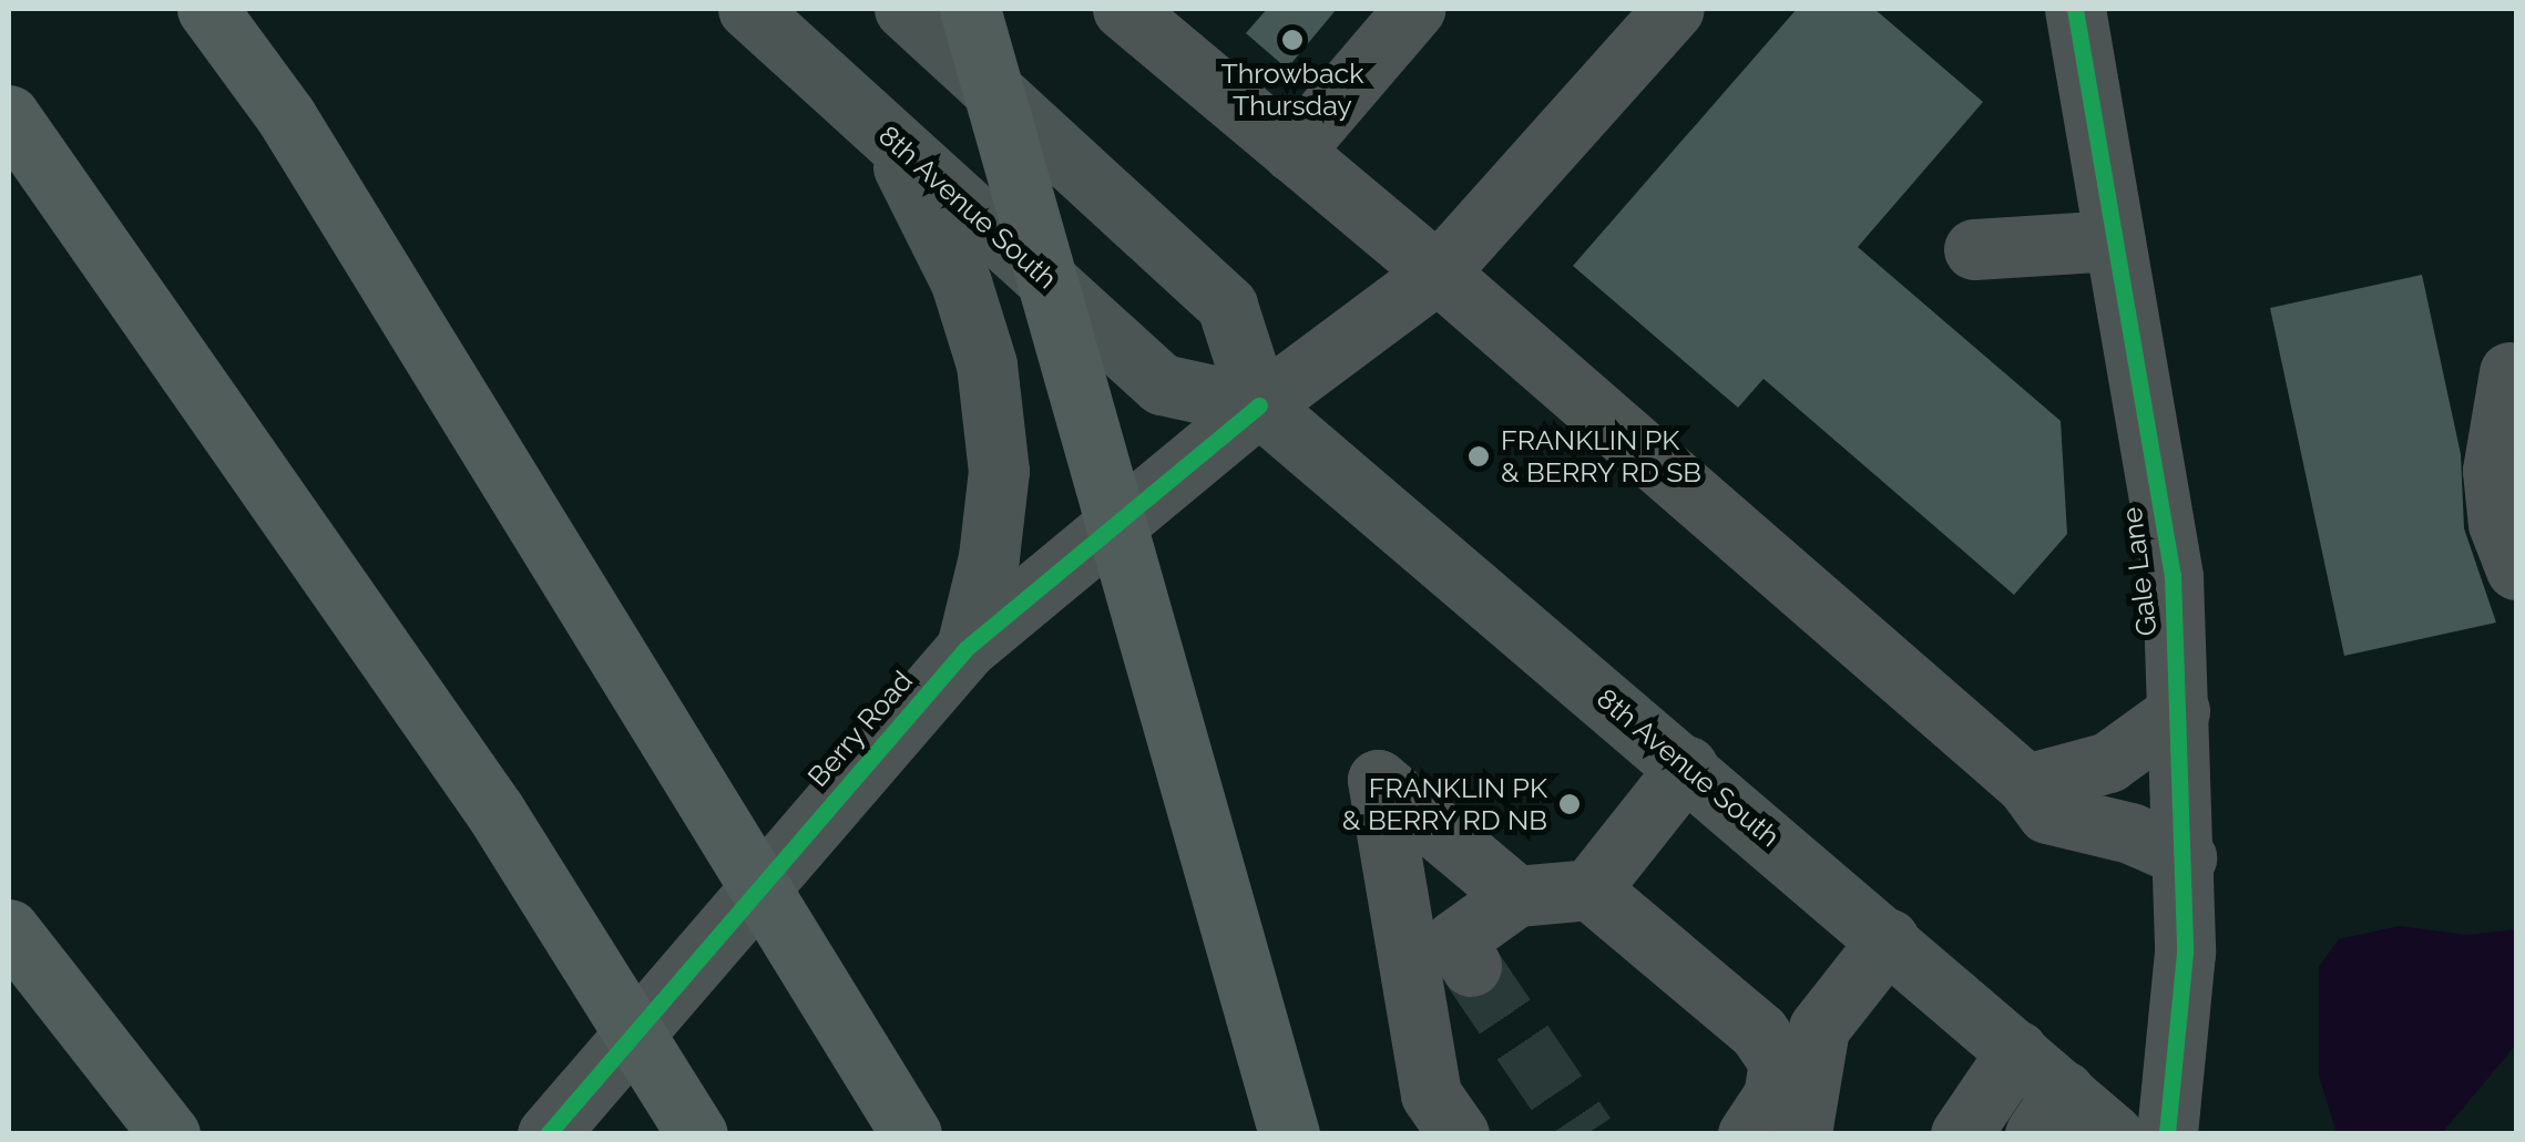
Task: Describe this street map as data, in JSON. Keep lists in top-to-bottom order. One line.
{"streets":{"main road":["8th Avenue South"],"street":["Gale Lane","Berry Road"]},"crossings":[["8th Avenue South","Berry Road"]],"places":["Throwback Thursday","FRANKLIN PK & BERRY RD SB","FRANKLIN PK & BERRY RD NB"]}
